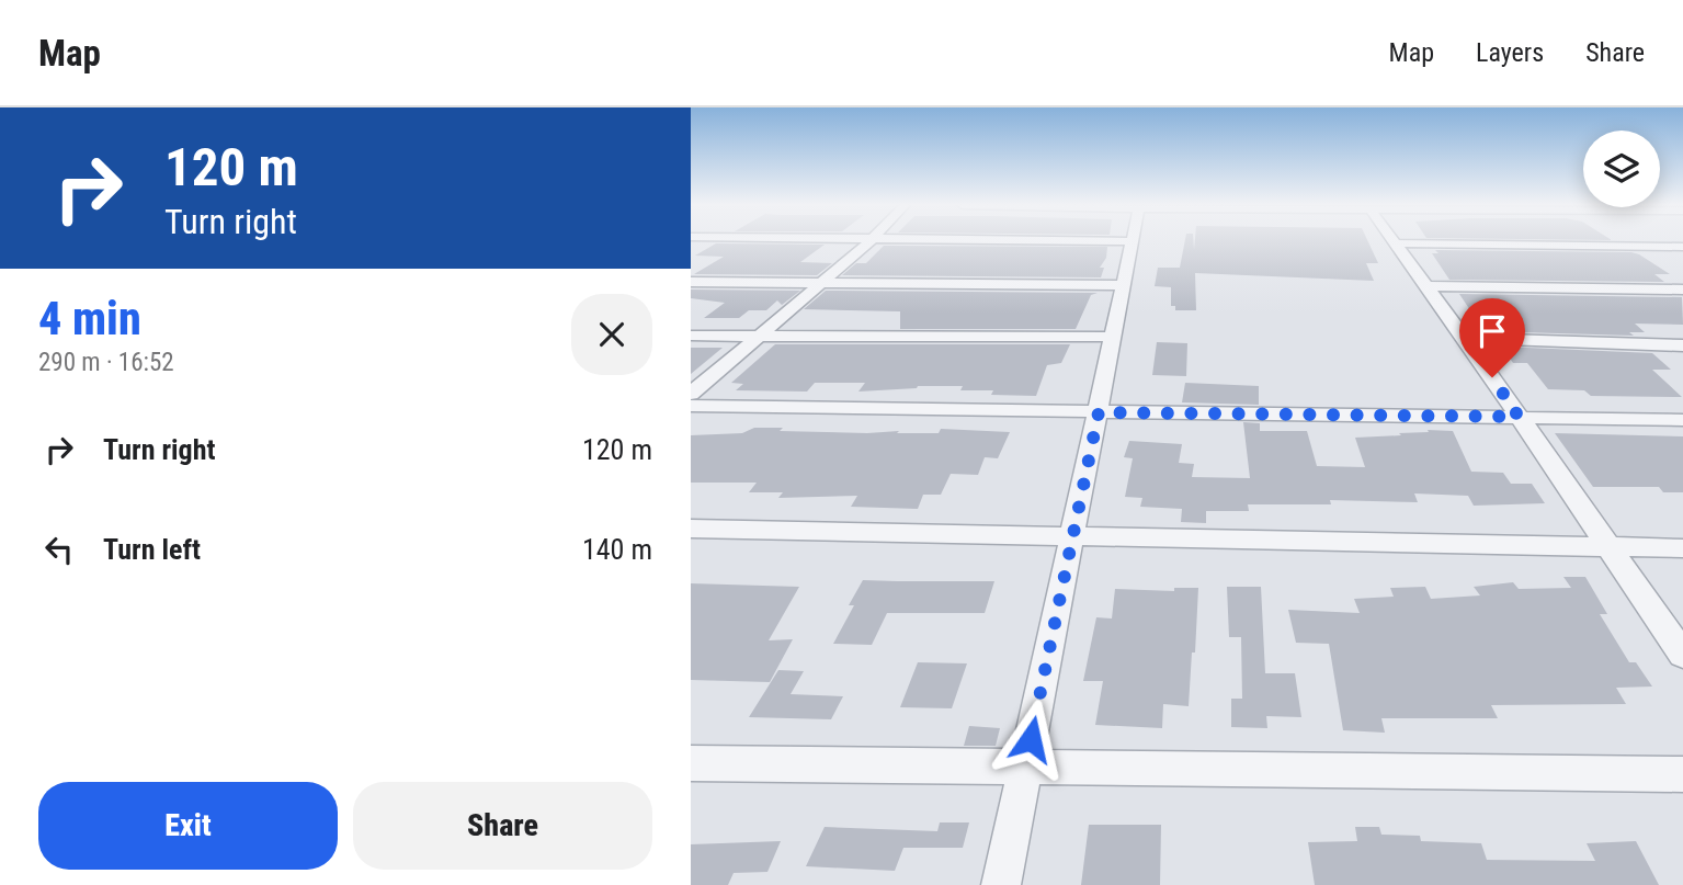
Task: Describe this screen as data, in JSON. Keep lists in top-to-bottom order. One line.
{"page":{"header":"Map","nav":["Map","Layers","Share"],"turn":["120 m","Turn right"],"heading":["4 min","290 m · 16:52"],"list":[{"name":"Turn right","value":"120 m"},{"name":"Turn left","value":"140 m"}],"buttons":["Exit","Share"]}}
